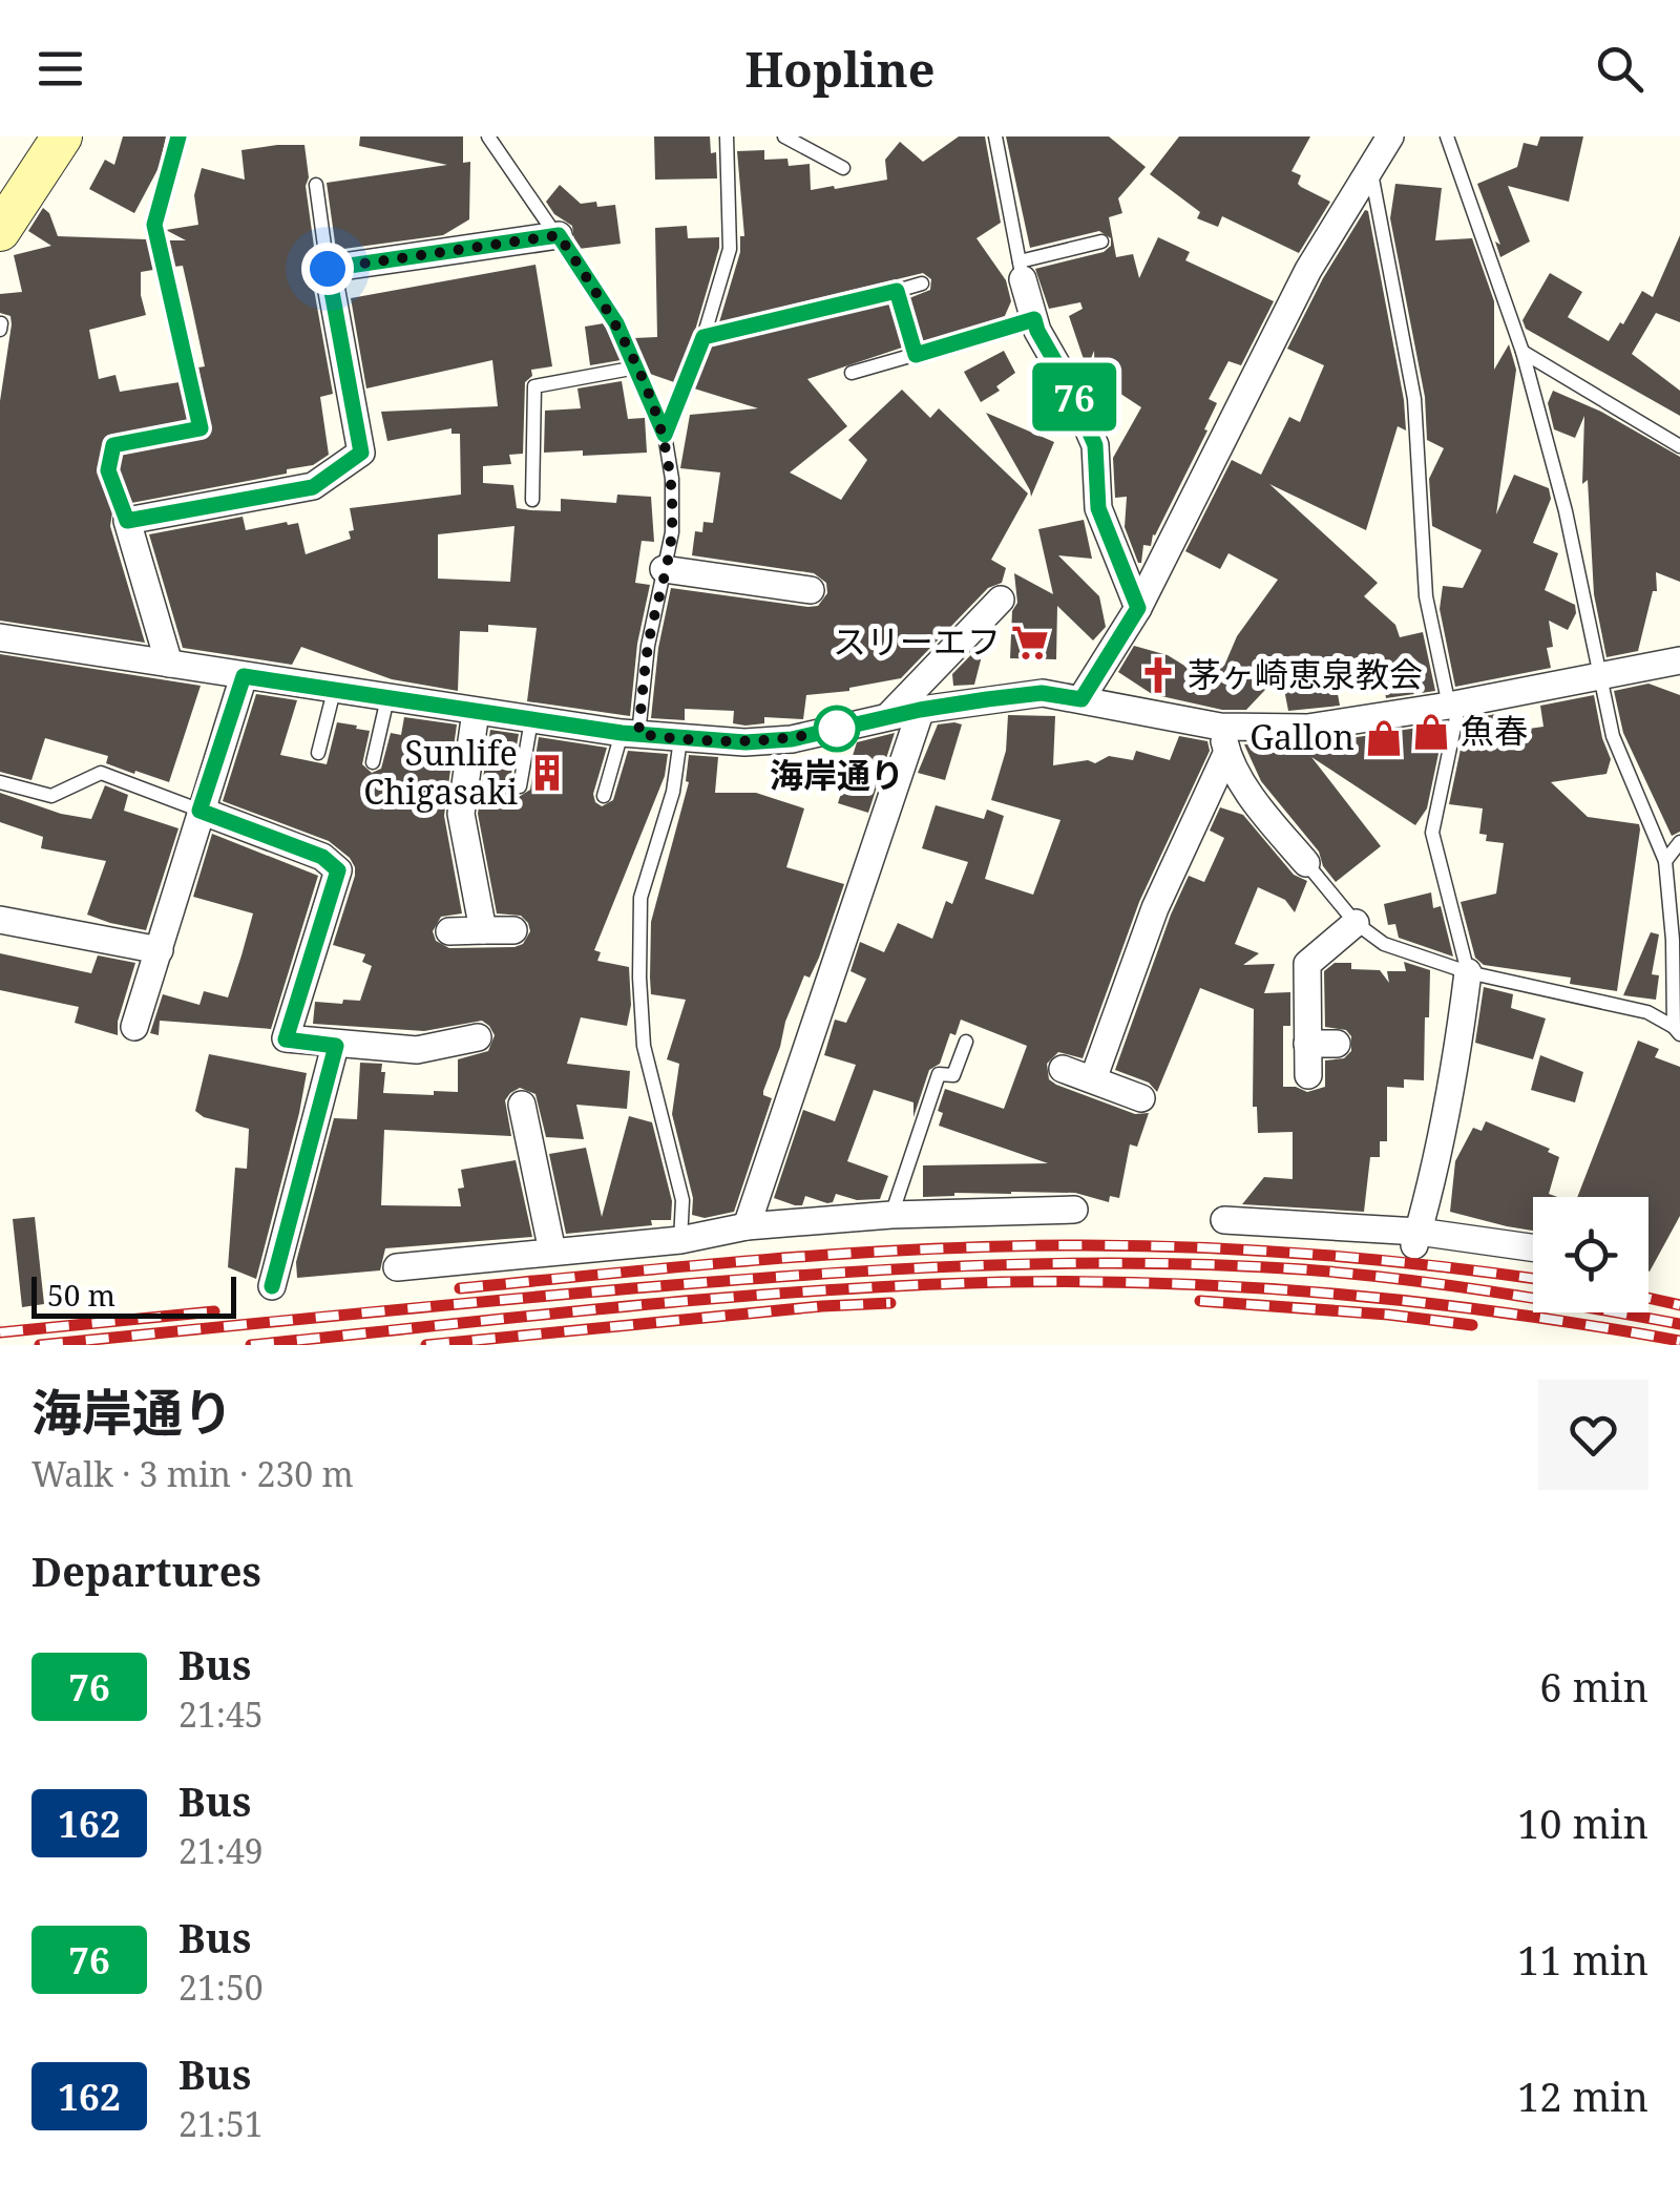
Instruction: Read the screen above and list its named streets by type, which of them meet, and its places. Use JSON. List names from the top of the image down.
{
  "places": {
    "supermarket": ["スリーエフ"],
    "church": ["茅ヶ崎恵泉教会"],
    "other": ["海岸通り"],
    "shop": ["魚春", "Gallon"],
    "building": ["Sunlife Chigasaki"]
  },
  "lines": ["bus line 76"],
  "scale_bar": "50 m",
  "page": {
    "header": "Hopline",
    "on_map": "76",
    "scale": "50 m",
    "heading": [
      ["海岸通り", "Walk · 3 min · 230 m"],
      "Departures"
    ],
    "list": [
      {
        "mark": "76",
        "name": "Bus",
        "note": "21:45",
        "value": "6 min"
      },
      {
        "mark": "162",
        "name": "Bus",
        "note": "21:49",
        "value": "10 min"
      },
      {
        "mark": "76",
        "name": "Bus",
        "note": "21:50",
        "value": "11 min"
      },
      {
        "mark": "162",
        "name": "Bus",
        "note": "21:51",
        "value": "12 min"
      }
    ]
  }
}
